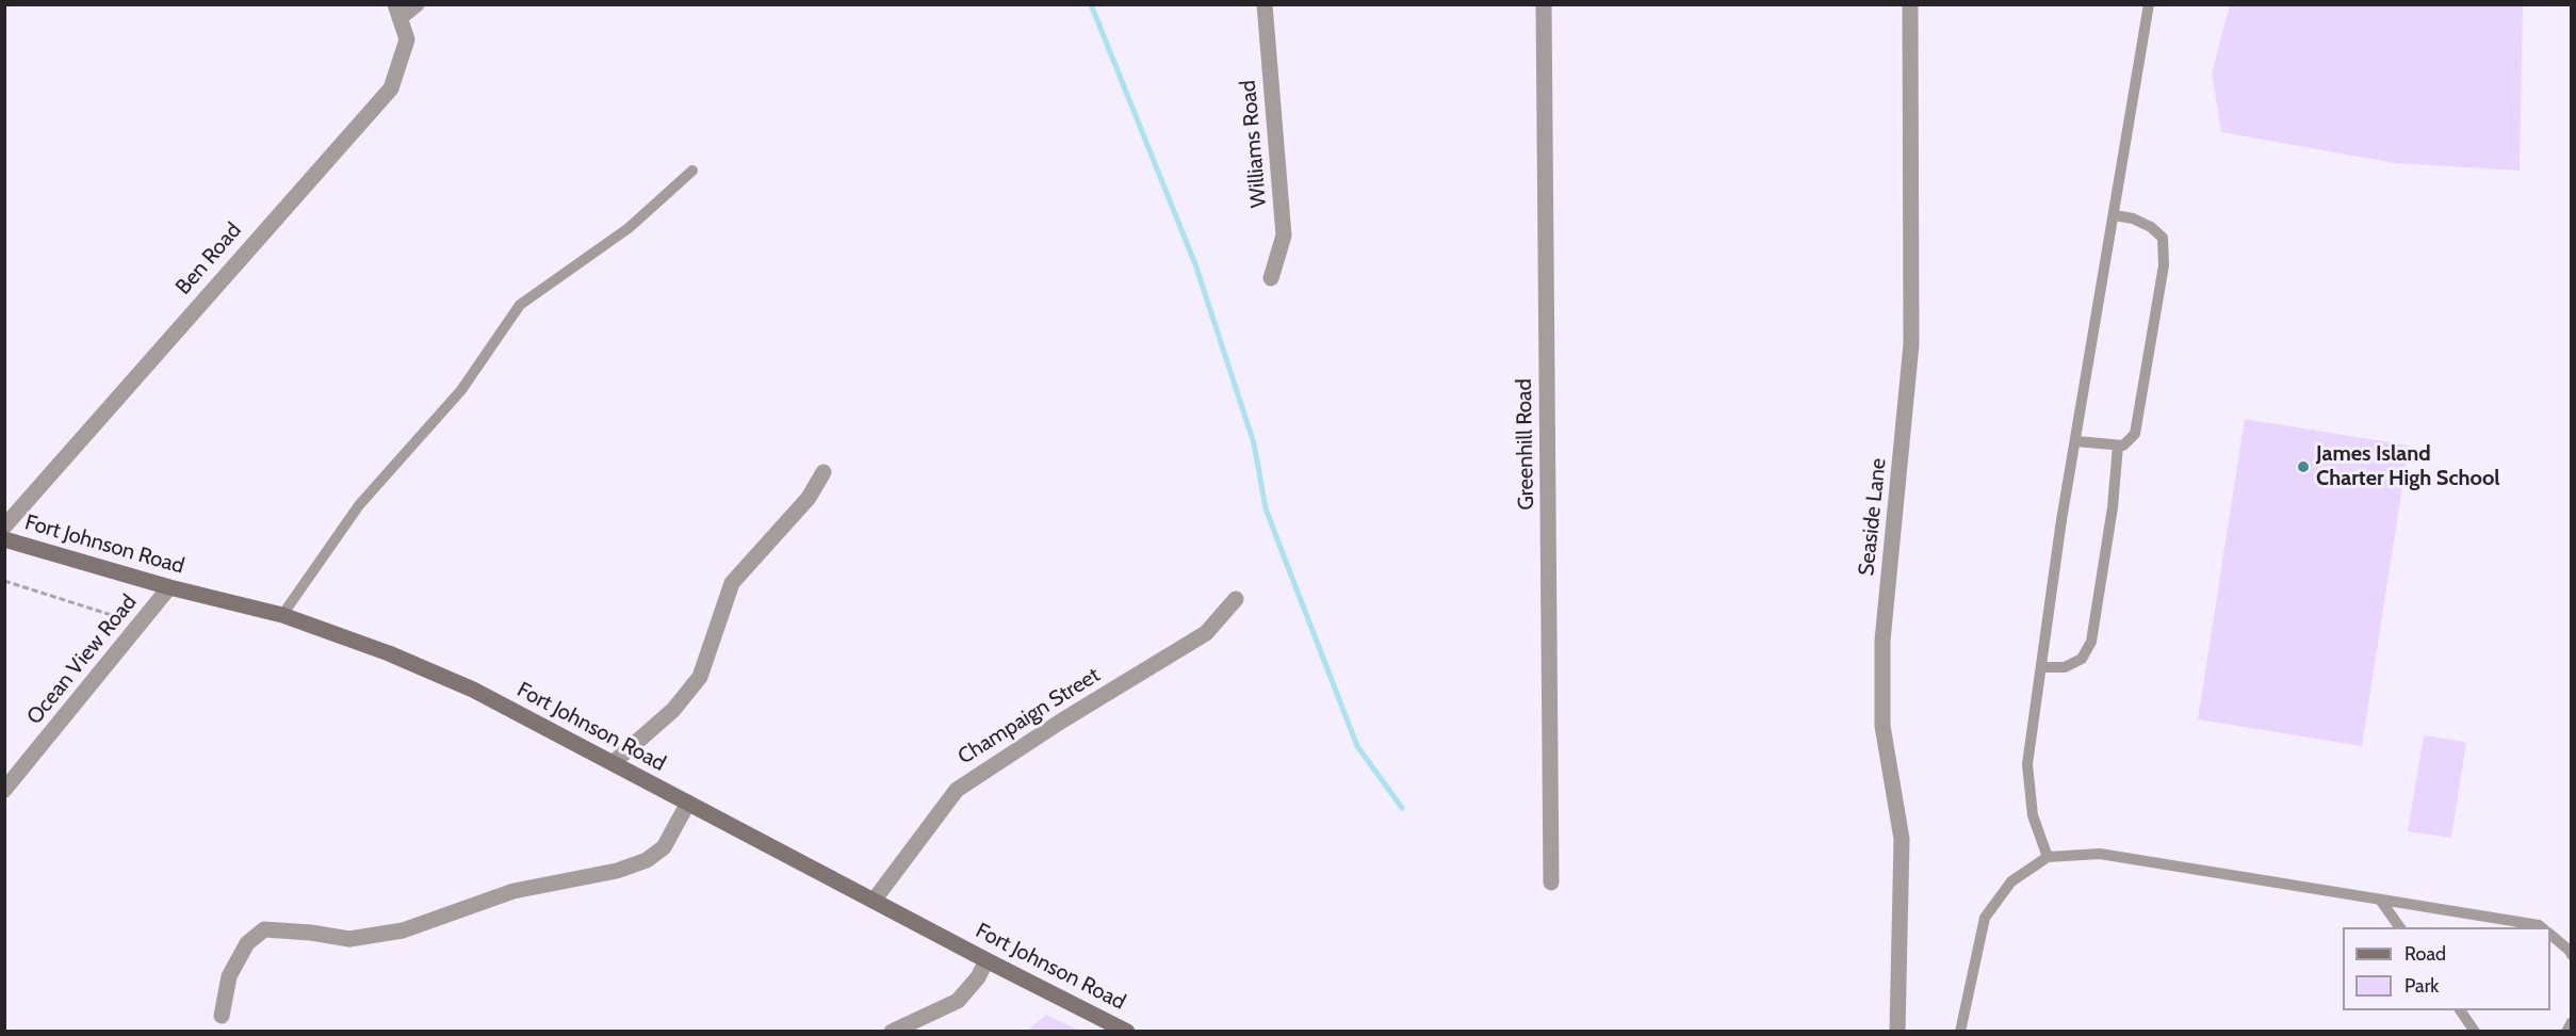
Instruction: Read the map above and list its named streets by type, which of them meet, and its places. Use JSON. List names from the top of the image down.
{
  "streets": {
    "main road": ["Fort Johnson Road"],
    "street": [
      "Williams Road",
      "Ben Road",
      "Greenhill Road",
      "Seaside Lane",
      "Ocean View Road",
      "Champaign Street"
    ]
  },
  "crossings": [
    ["Fort Johnson Road", "Ocean View Road"],
    ["Fort Johnson Road", "Champaign Street"]
  ],
  "places": ["James Island Charter High School"],
  "legend": ["Road", "Park"]
}
